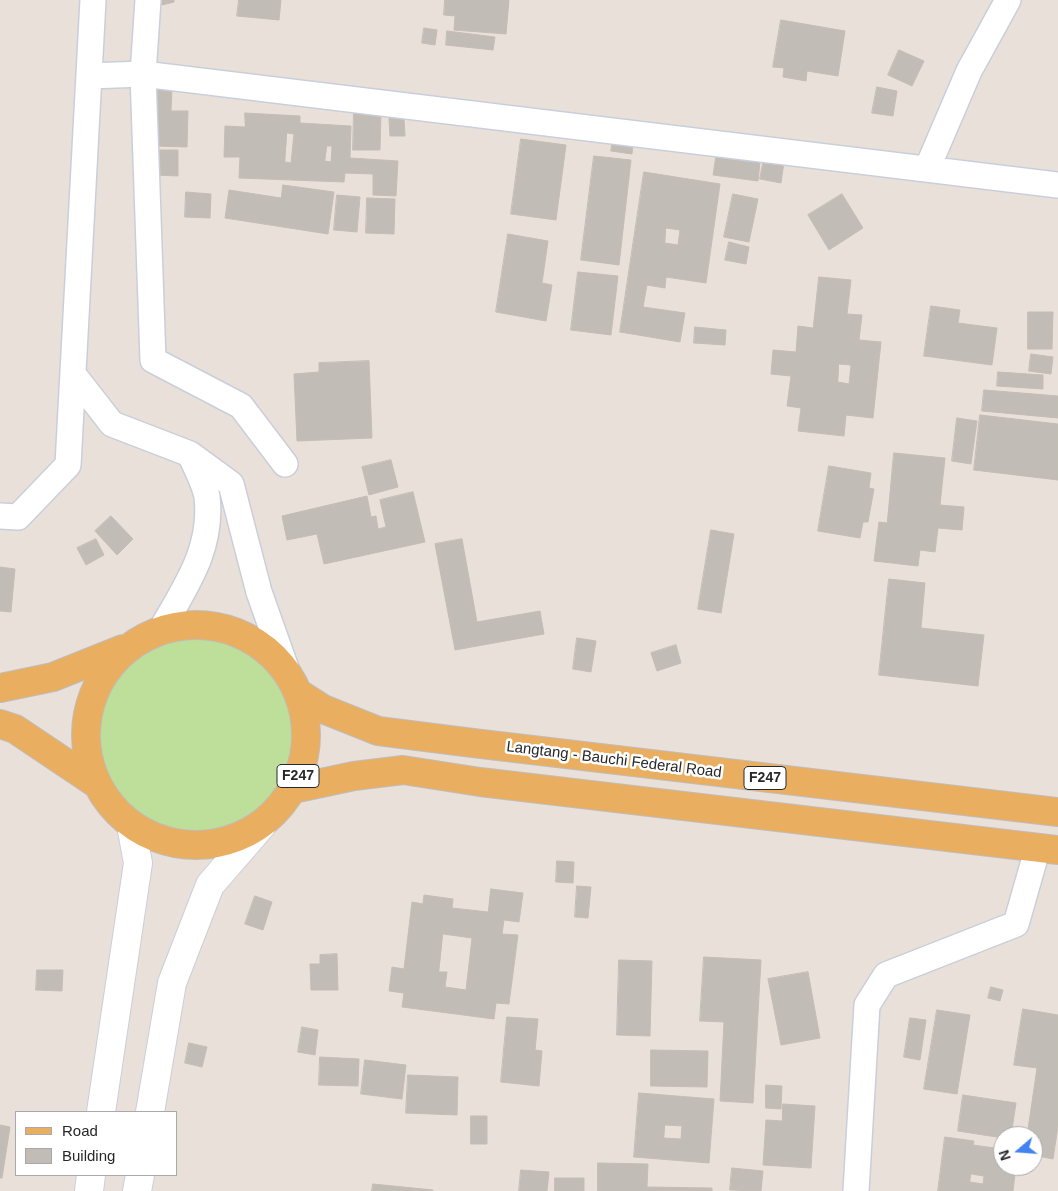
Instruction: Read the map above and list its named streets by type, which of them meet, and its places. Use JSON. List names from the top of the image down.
{
  "streets": {
    "main road": ["Langtang - Bauchi Federal Road", "F247"]
  },
  "crossings": [
    ["Langtang - Bauchi Federal Road", "F247"]
  ],
  "legend": ["Road", "Building"],
  "north": "left"
}
